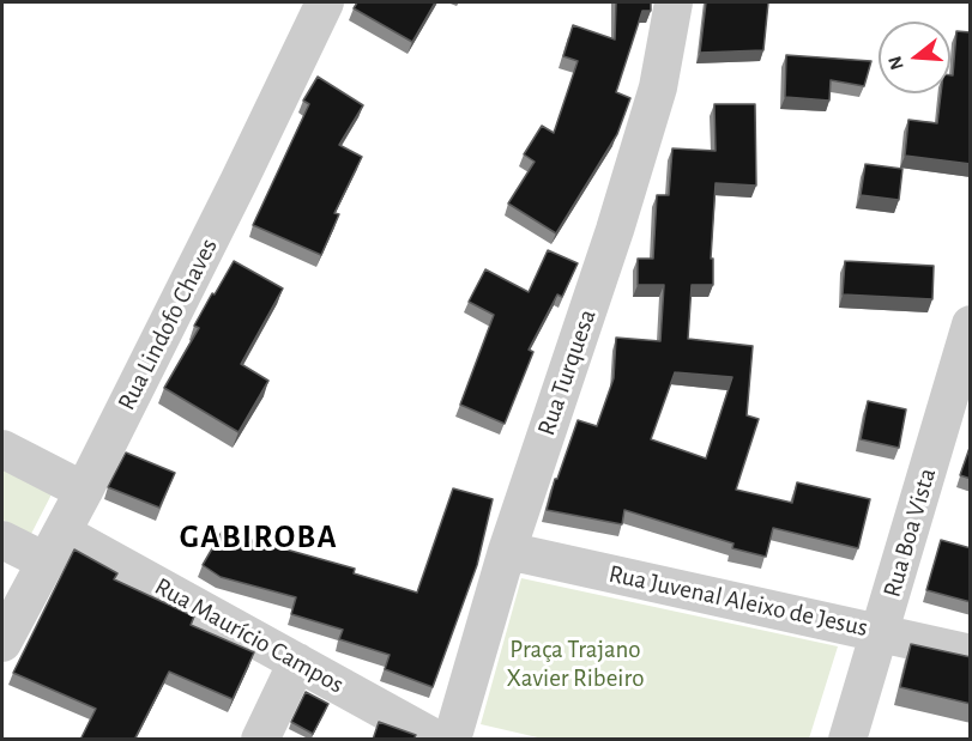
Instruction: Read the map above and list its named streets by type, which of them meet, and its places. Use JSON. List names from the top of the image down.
{
  "streets": {
    "street": [
      "Rua Lindofo Chaves",
      "Rua Turquesa",
      "Rua Boa Vista",
      "Rua Juvenal Aleixo de Jesus",
      "Rua Maurício Campos"
    ]
  },
  "crossings": [
    ["Rua Lindofo Chaves", "Rua Maurício Campos"],
    ["Rua Turquesa", "Rua Juvenal Aleixo de Jesus"],
    ["Rua Boa Vista", "Rua Juvenal Aleixo de Jesus"]
  ],
  "districts": ["GABIROBA"],
  "parks": ["Praça Trajano Xavier Ribeiro"],
  "north": "left"
}
